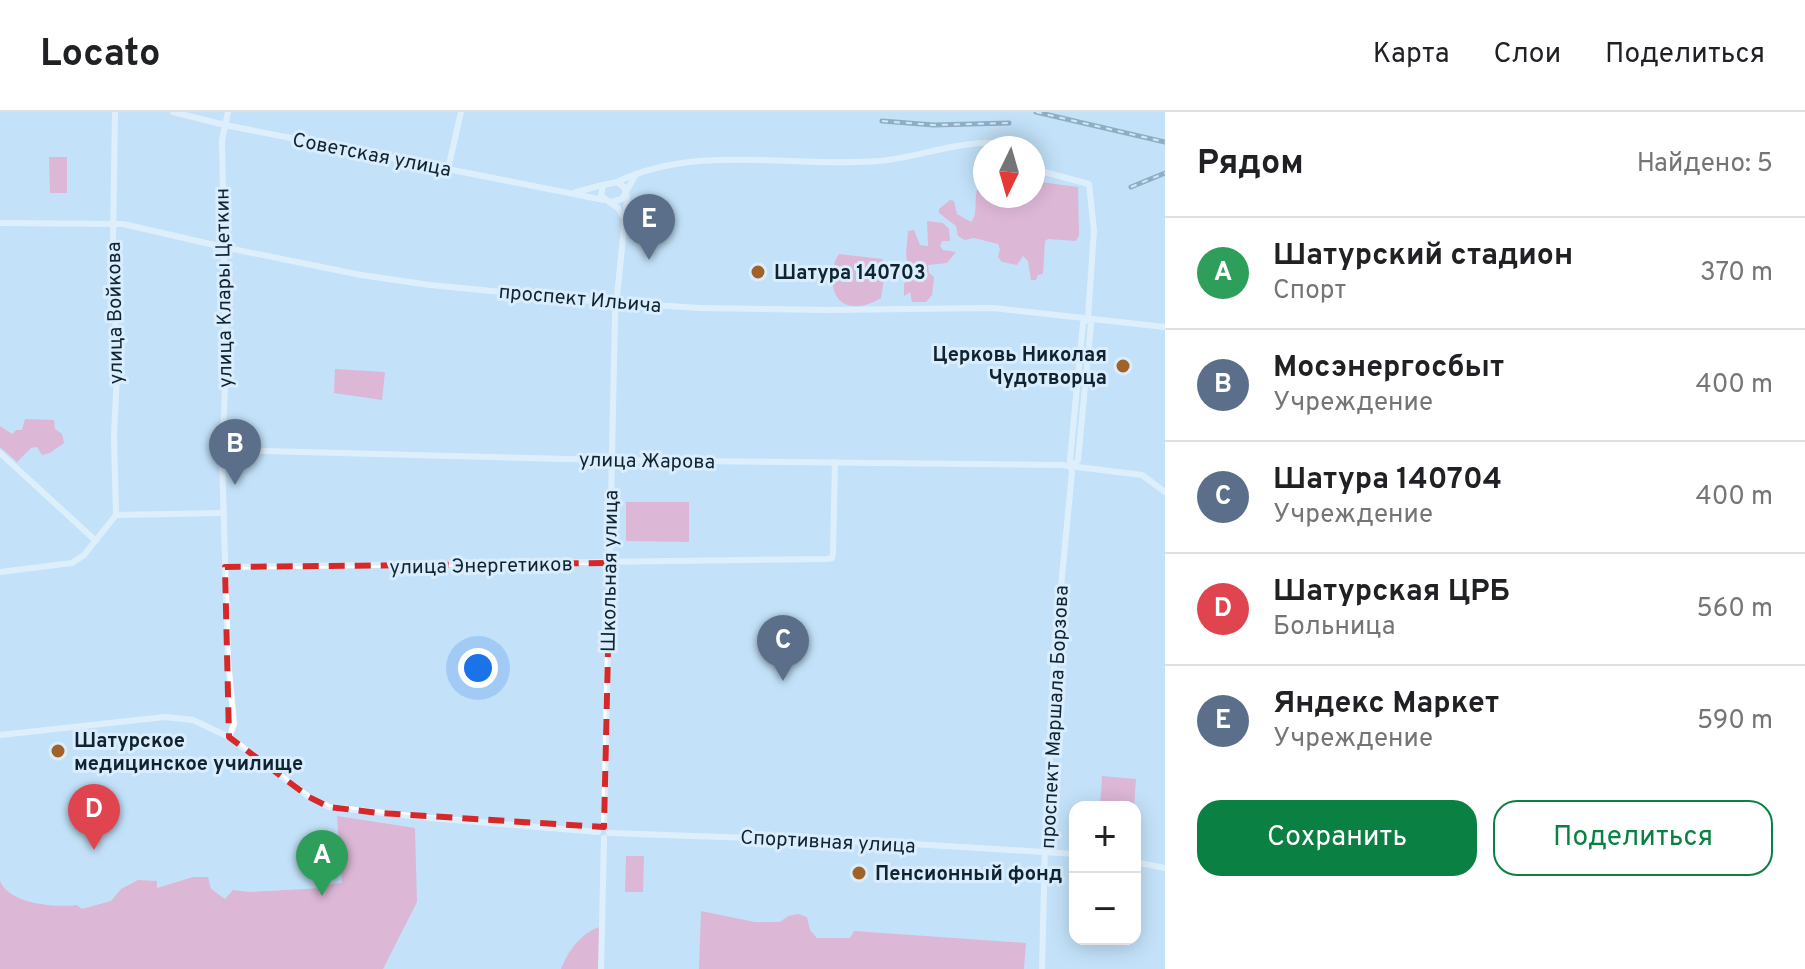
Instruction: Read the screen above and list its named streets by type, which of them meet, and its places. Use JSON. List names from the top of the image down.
{
  "streets": {
    "street": [
      "Советская улица",
      "улица Клары Цеткин",
      "проспект Ильича",
      "улица Войкова",
      "улица Жарова",
      "улица Энергетиков",
      "Школьная улица",
      "проспект Маршала Борзова",
      "Спортивная улица"
    ]
  },
  "crossings": [
    ["Советская улица", "улица Клары Цеткин"],
    ["Советская улица", "Школьная улица"],
    ["улица Клары Цеткин", "проспект Ильича"],
    ["улица Клары Цеткин", "улица Жарова"],
    ["улица Клары Цеткин", "улица Энергетиков"],
    ["улица Клары Цеткин", "Спортивная улица"],
    ["проспект Ильича", "улица Войкова"],
    ["проспект Ильича", "Школьная улица"],
    ["проспект Ильича", "проспект Маршала Борзова"],
    ["улица Жарова", "улица Энергетиков"],
    ["улица Жарова", "Школьная улица"],
    ["улица Жарова", "проспект Маршала Борзова"],
    ["улица Энергетиков", "Школьная улица"],
    ["Школьная улица", "Спортивная улица"],
    ["проспект Маршала Борзова", "Спортивная улица"]
  ],
  "places": [
    "Шатура 140703",
    "Церковь Николая Чудотворца",
    "Шатурское медицинское училище",
    "Пенсионный фонд"
  ],
  "north": "bottom",
  "page": {
    "header": "Locato",
    "nav": ["Карта", "Слои", "Поделиться"],
    "heading": ["Рядом", "Найдено: 5"],
    "pins": [
      "E",
      "B",
      "C",
      "D",
      "A"
    ],
    "list": [
      {
        "mark": "A",
        "name": "Шатурский стадион",
        "note": "Спорт",
        "value": "370 m"
      },
      {
        "mark": "B",
        "name": "Мосэнергосбыт",
        "note": "Учреждение",
        "value": "400 m"
      },
      {
        "mark": "C",
        "name": "Шатура 140704",
        "note": "Учреждение",
        "value": "400 m"
      },
      {
        "mark": "D",
        "name": "Шатурская ЦРБ",
        "note": "Больница",
        "value": "560 m"
      },
      {
        "mark": "E",
        "name": "Яндекс Маркет",
        "note": "Учреждение",
        "value": "590 m"
      }
    ],
    "buttons": ["Сохранить", "Поделиться"],
    "map_buttons": ["+", "−"]
  }
}
